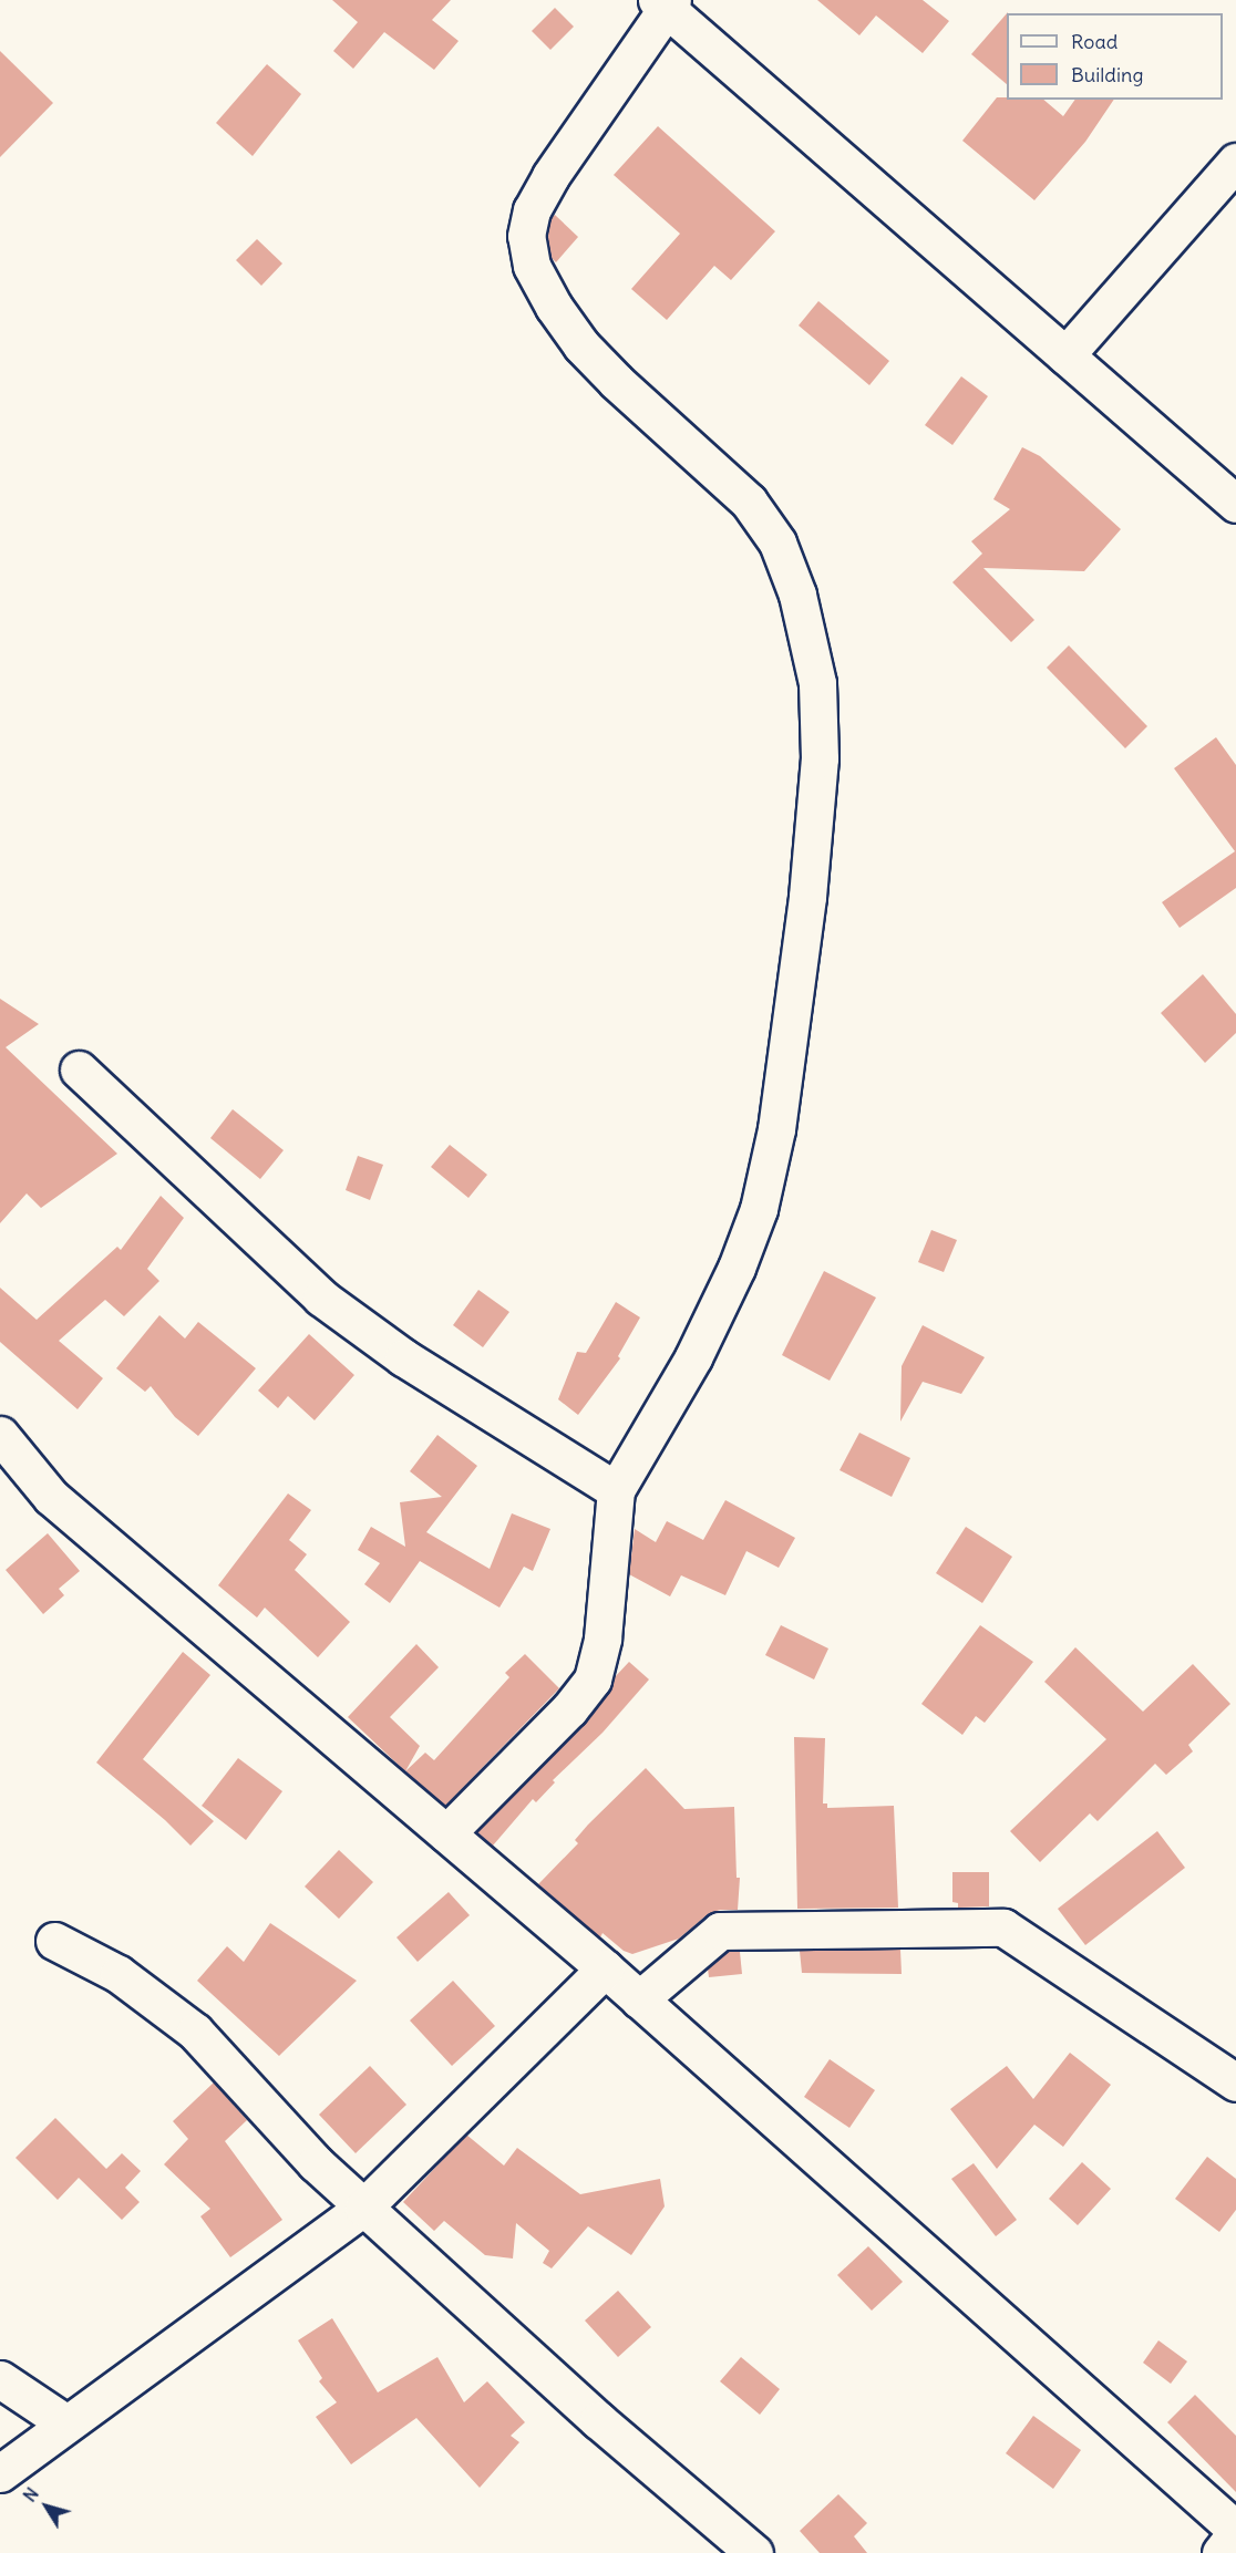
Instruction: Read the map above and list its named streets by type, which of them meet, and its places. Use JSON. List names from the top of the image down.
{
  "legend": ["Road", "Building"],
  "north": "top left"
}
